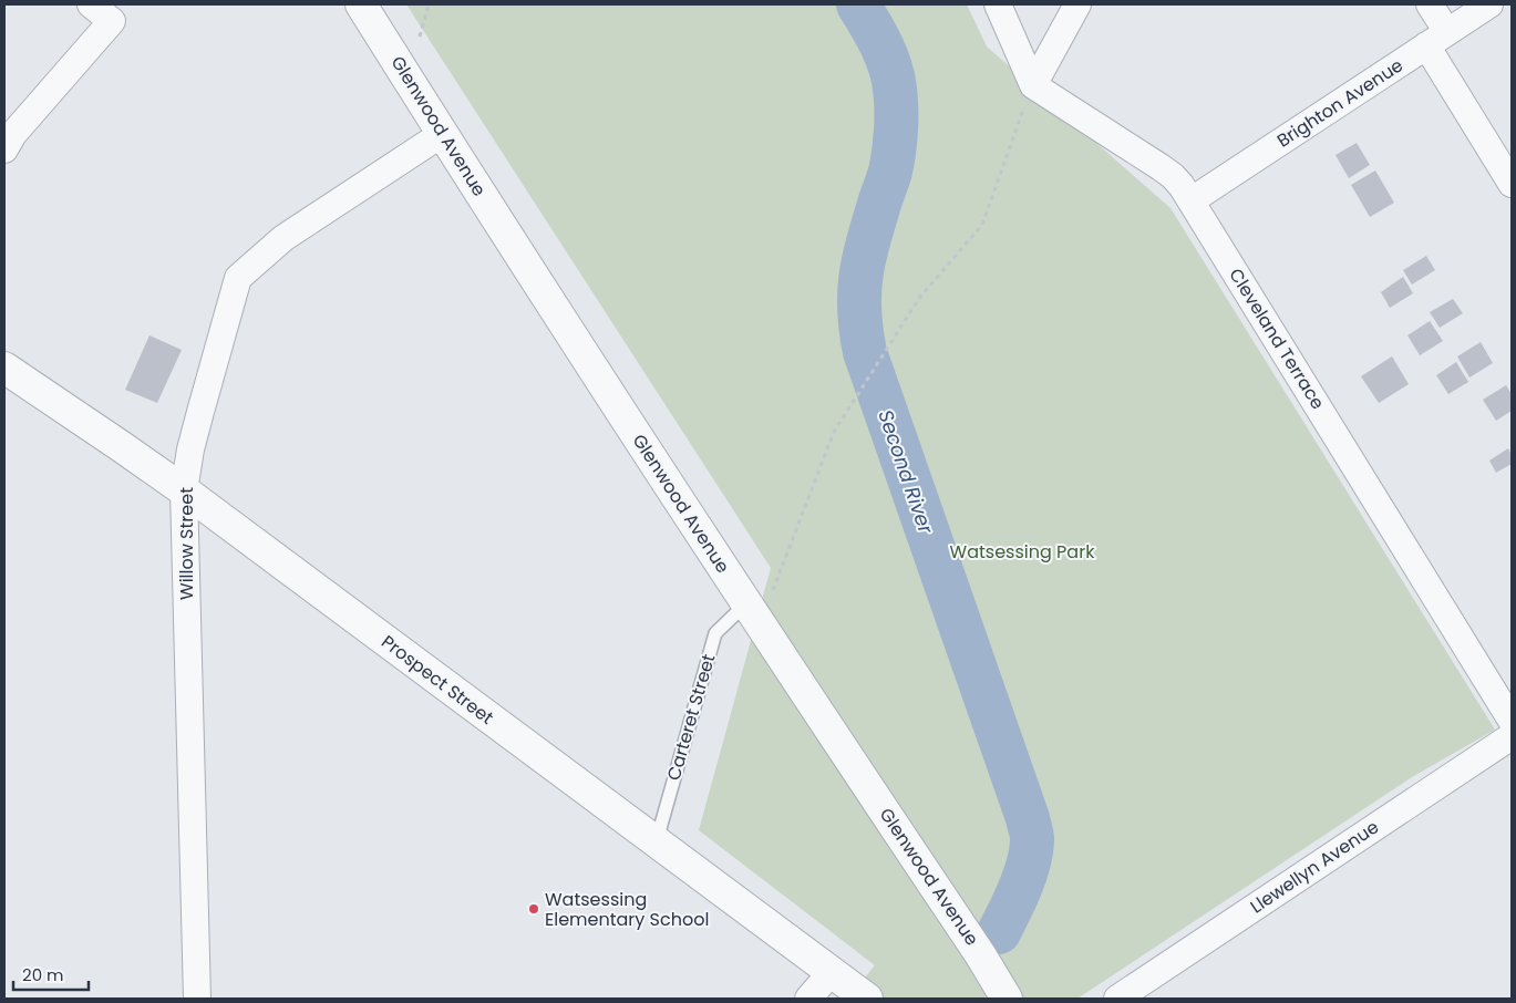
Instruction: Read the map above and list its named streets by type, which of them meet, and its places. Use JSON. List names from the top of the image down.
{
  "streets": {
    "street": [
      "Brighton Avenue",
      "Glenwood Avenue",
      "Cleveland Terrace",
      "Willow Street",
      "Prospect Street",
      "Llewellyn Avenue"
    ],
    "lane": ["Carteret Street"]
  },
  "crossings": [
    ["Brighton Avenue", "Cleveland Terrace"],
    ["Glenwood Avenue", "Willow Street"],
    ["Glenwood Avenue", "Carteret Street"],
    ["Willow Street", "Prospect Street"],
    ["Prospect Street", "Carteret Street"]
  ],
  "water": ["Second River"],
  "parks": ["Watsessing Park"],
  "places": ["Watsessing Elementary School"],
  "scale_bar": "20 m"
}
